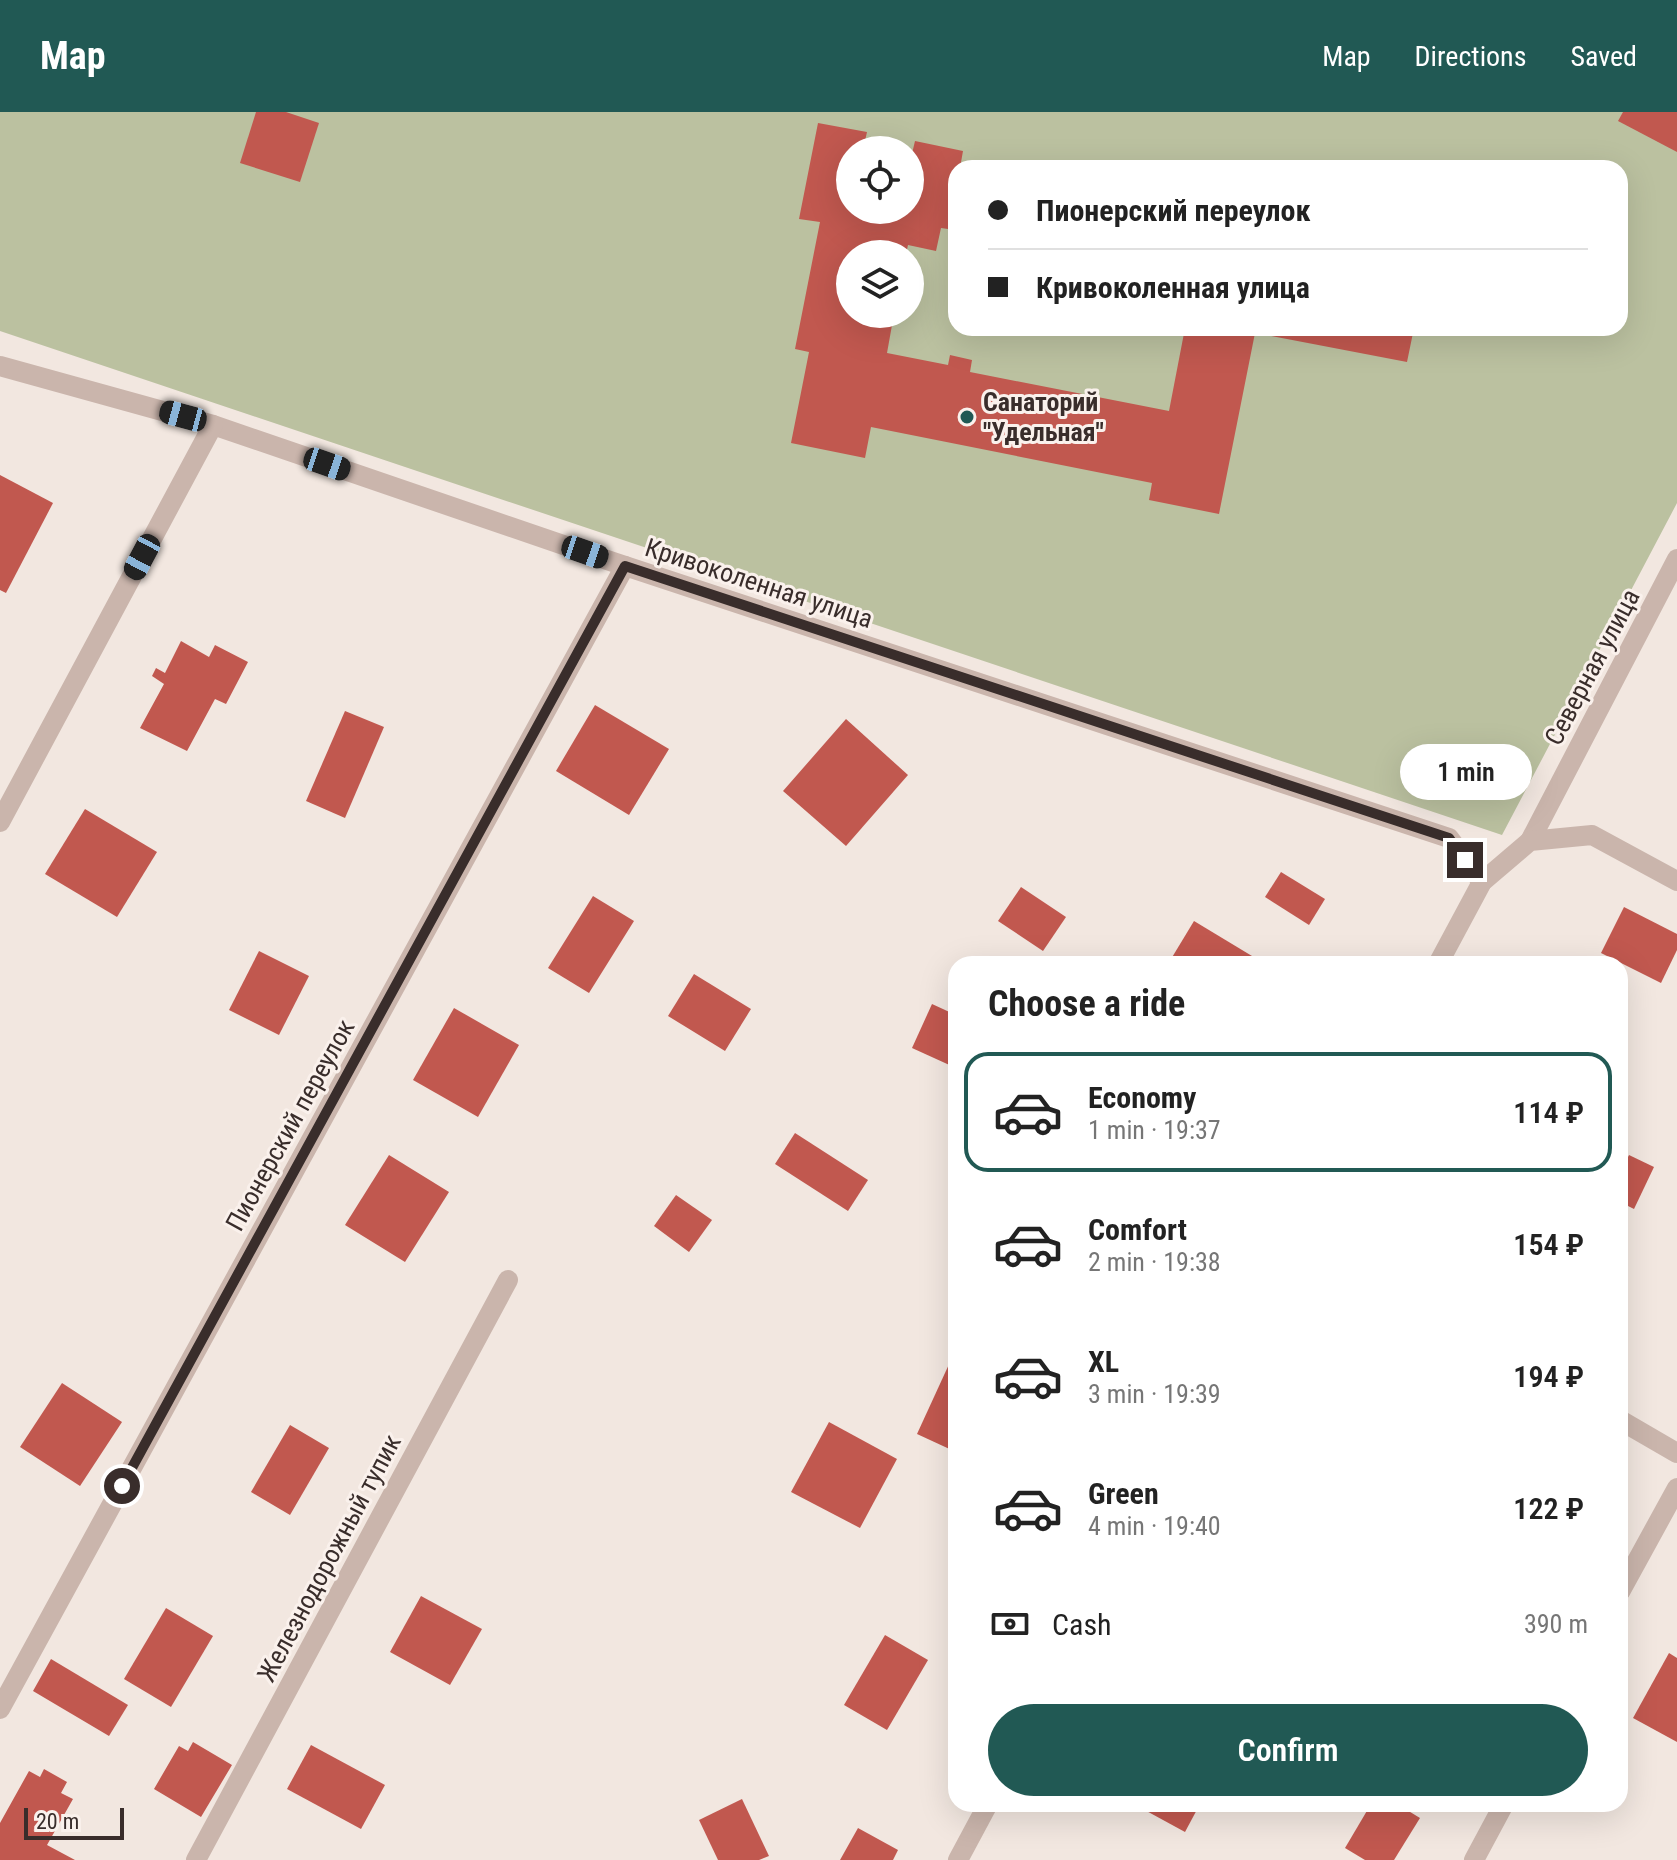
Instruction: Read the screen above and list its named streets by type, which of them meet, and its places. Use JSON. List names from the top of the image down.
{
  "streets": {
    "street": [
      "Кривоколенная улица",
      "Северная улица",
      "Пионерский переулок",
      "Железнодорожный тупик"
    ]
  },
  "crossings": [
    ["Кривоколенная улица", "Пионерский переулок"]
  ],
  "places": ["Санаторий \"Удельная\""],
  "scale_bar": "20 m",
  "page": {
    "header": "Map",
    "nav": ["Map", "Directions", "Saved"],
    "banner": ["Пионерский переулок", "Кривоколенная улица"],
    "bubble": "1 min",
    "heading": "Choose a ride",
    "list": [
      {
        "name": "Economy",
        "note": "1 min · 19:37",
        "value": "114 ₽"
      },
      {
        "name": "Comfort",
        "note": "2 min · 19:38",
        "value": "154 ₽"
      },
      {
        "name": "XL",
        "note": "3 min · 19:39",
        "value": "194 ₽"
      },
      {
        "name": "Green",
        "note": "4 min · 19:40",
        "value": "122 ₽"
      }
    ],
    "pay": ["Cash", "390 m"],
    "buttons": "Confirm",
    "scale": "20 m"
  }
}
